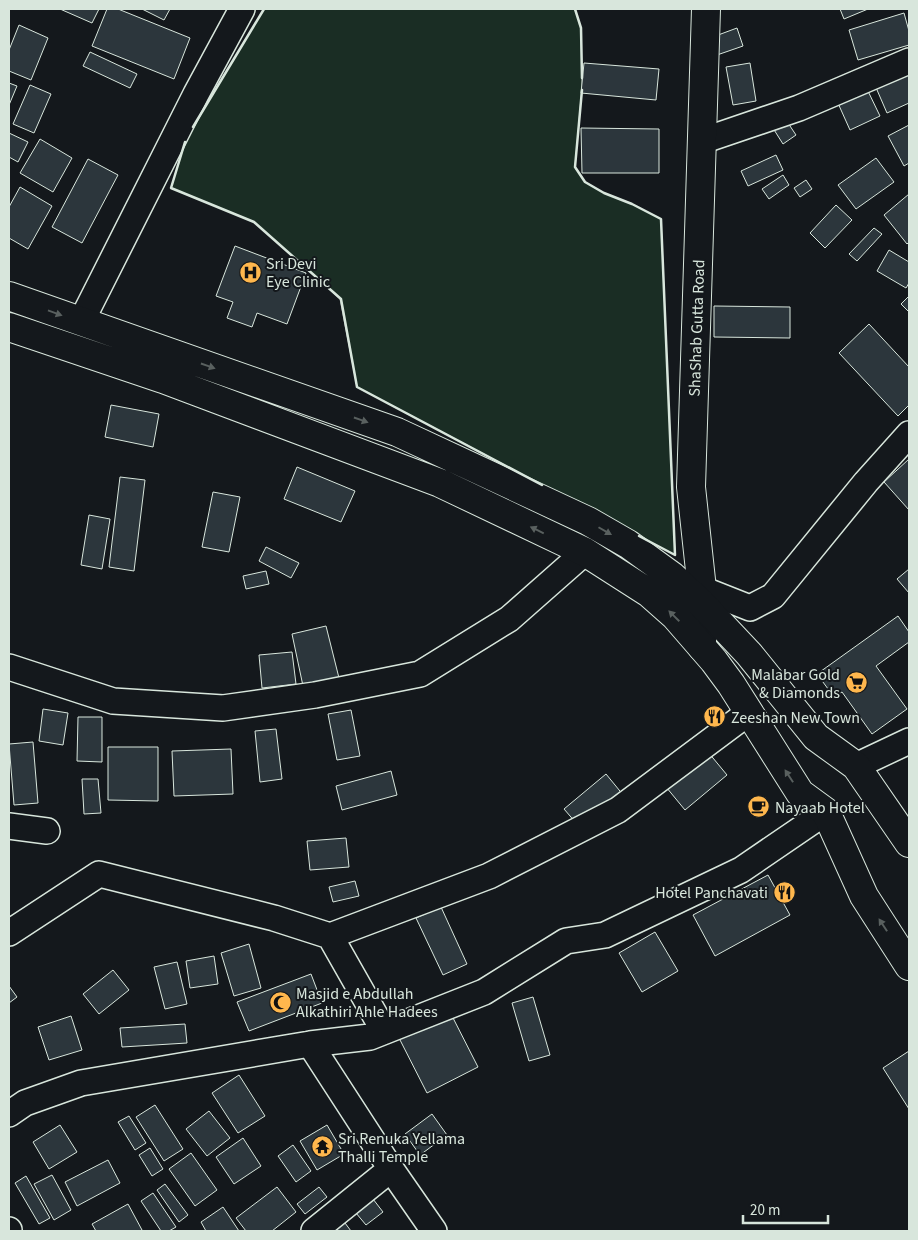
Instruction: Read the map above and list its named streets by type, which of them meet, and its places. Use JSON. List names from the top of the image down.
{
  "streets": {
    "main road": ["ShaShab Gutta Road"]
  },
  "places": {
    "hospital": ["Sri Devi Eye Clinic"],
    "supermarket": ["Malabar Gold & Diamonds"],
    "restaurant": ["Zeeshan New Town", "Hotel Panchavati"],
    "cafe": ["Nayaab Hotel"],
    "mosque": ["Masjid e Abdullah Alkathiri Ahle Hadees"],
    "temple": ["Sri Renuka Yellama Thalli Temple"]
  },
  "scale_bar": "20 m"
}
